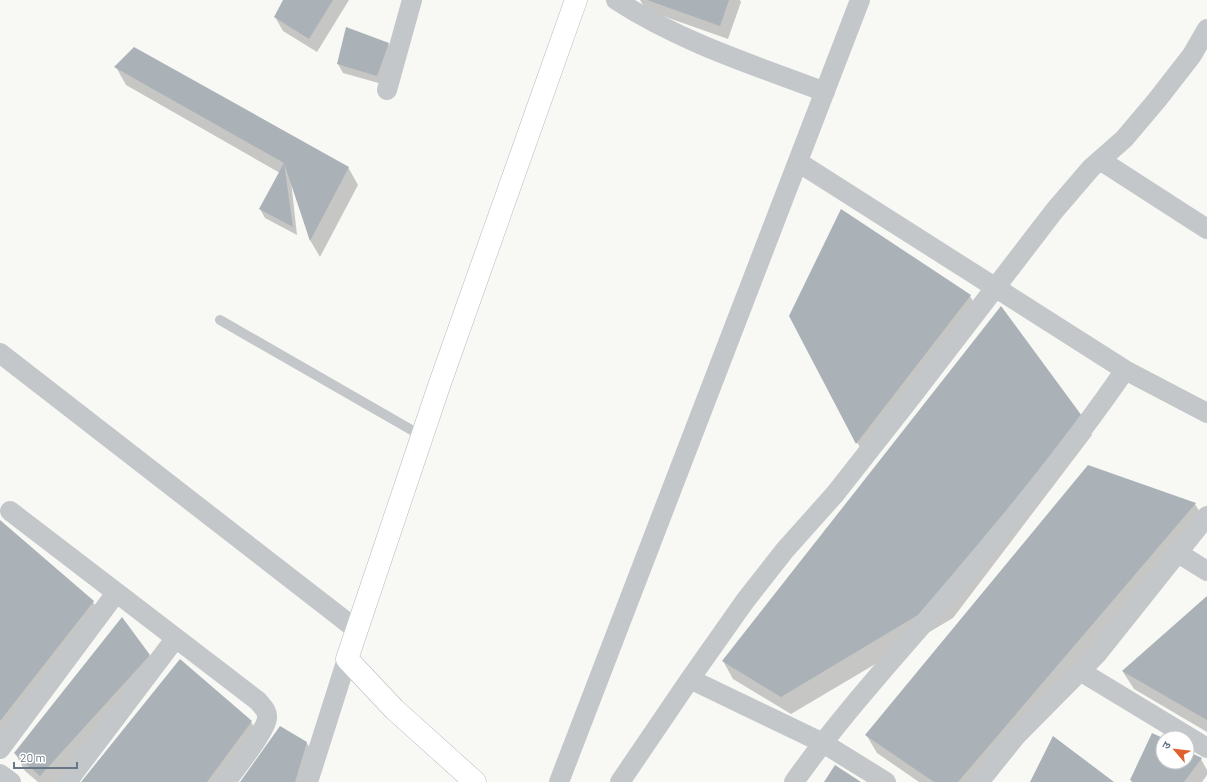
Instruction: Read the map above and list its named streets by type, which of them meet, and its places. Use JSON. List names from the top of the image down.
{
  "scale_bar": "20 m",
  "north": "top left"
}
